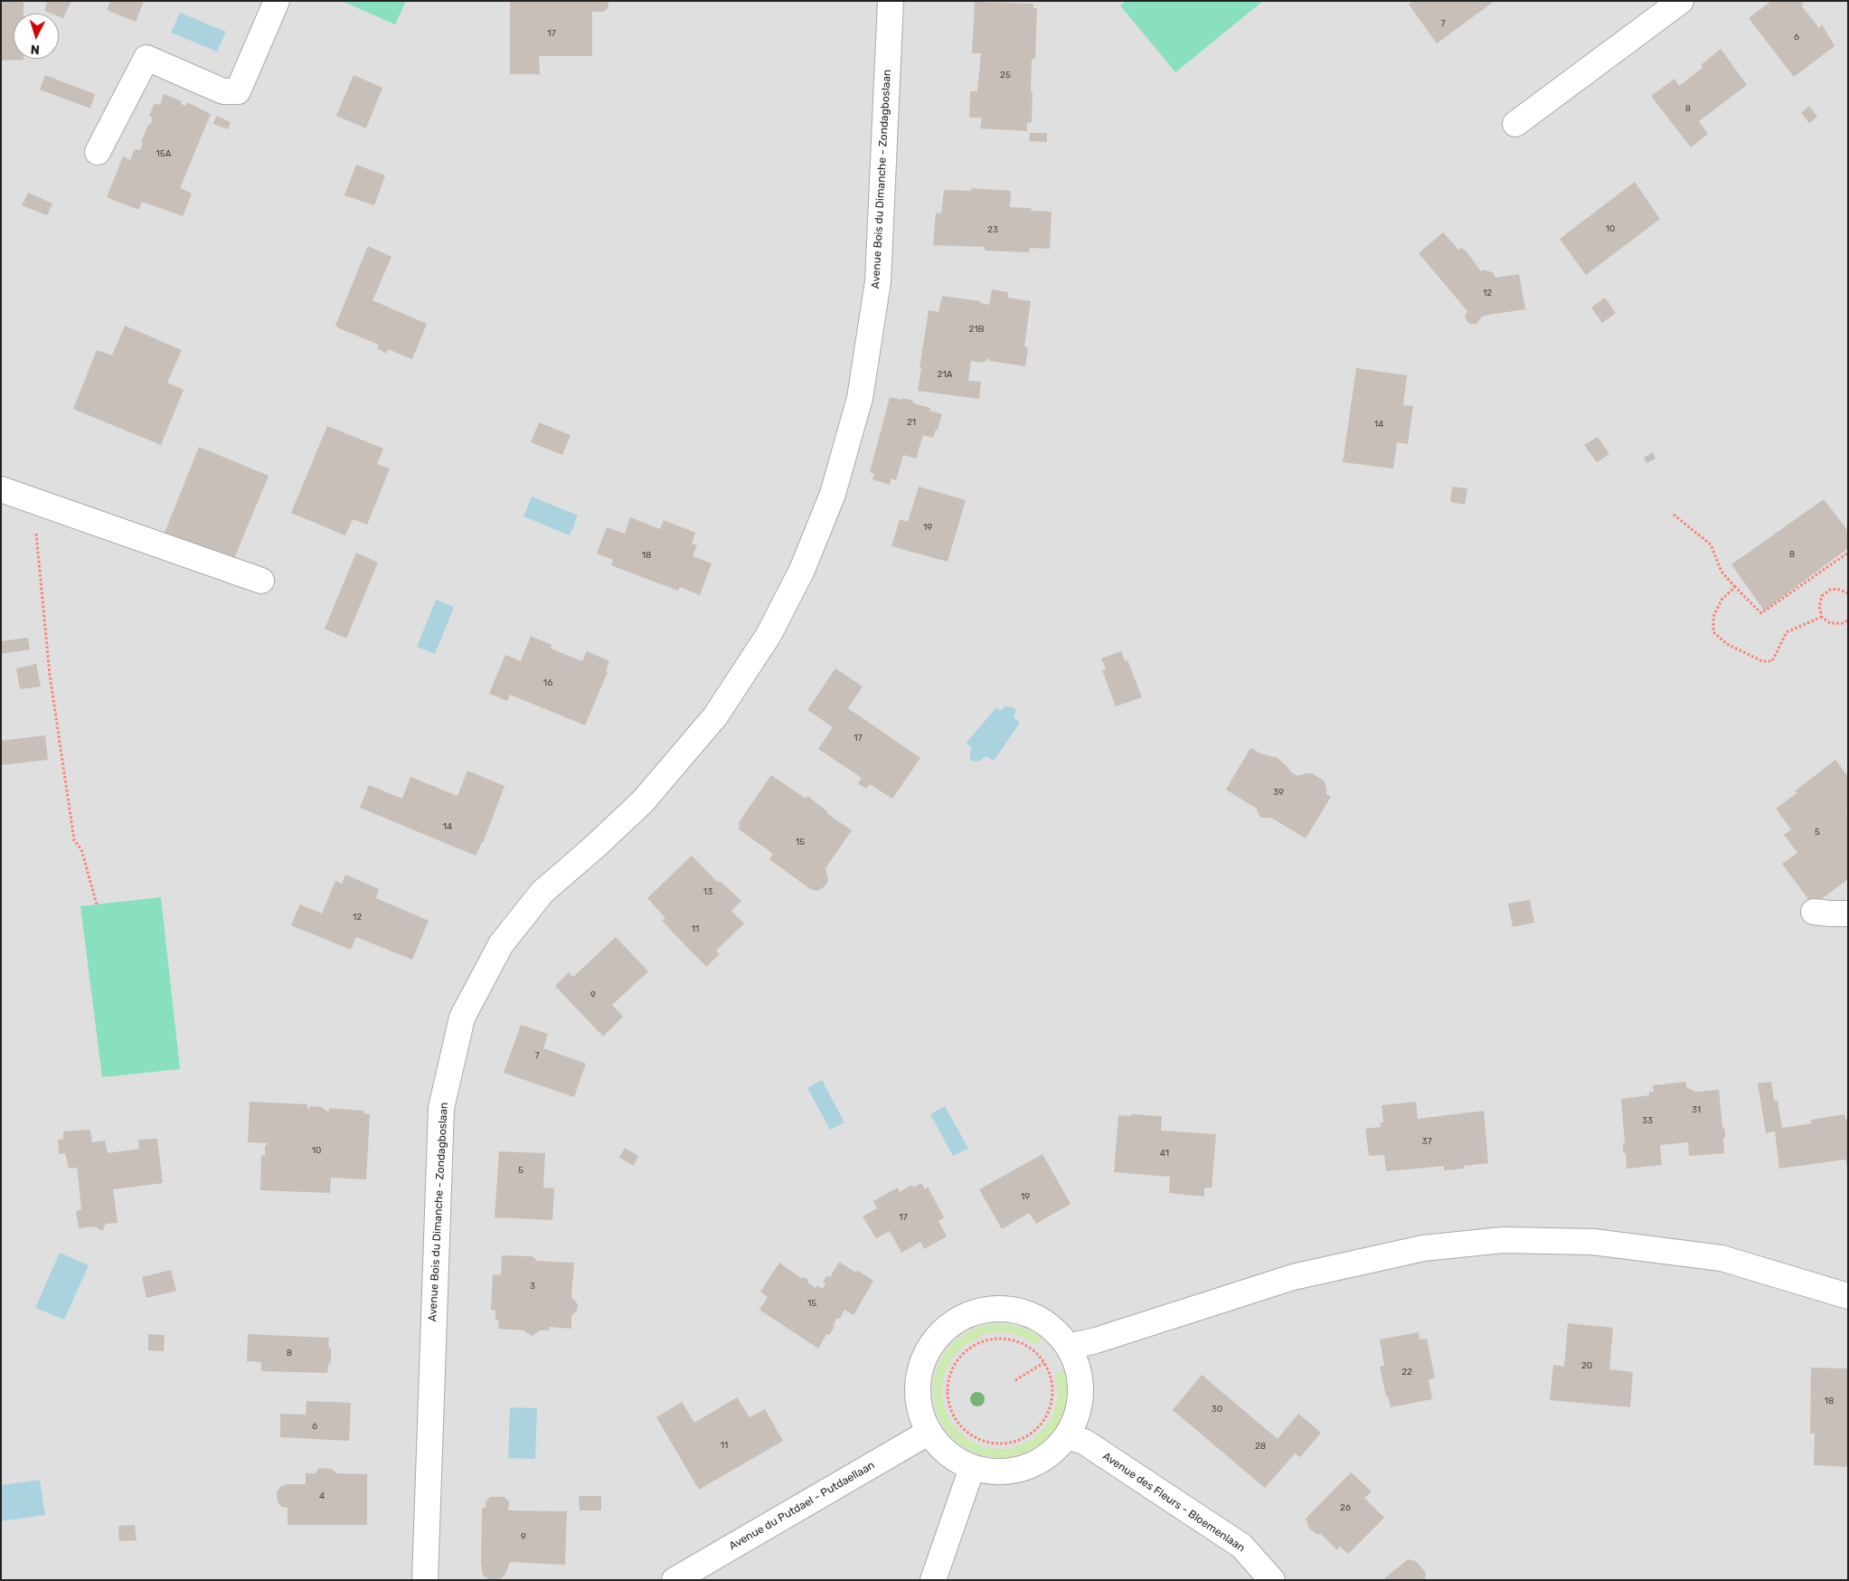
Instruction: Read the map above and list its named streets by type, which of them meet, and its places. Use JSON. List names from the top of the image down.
{
  "streets": {
    "street": ["Avenue Bois du Dimanche - Zondagboslaan", "Avenue des Fleurs - Bloemenlaan", "Avenue du Putdael - Putdaellaan"]
  },
  "house_numbers": [
    "7",
    "17",
    "6",
    "25",
    "8",
    "15A",
    "10",
    "23",
    "12",
    "21B",
    "21A",
    "21",
    "14",
    "19",
    "8",
    "18",
    "16",
    "17",
    "39",
    "14",
    "5",
    "15",
    "13",
    "12",
    "11",
    "9",
    "7",
    "31",
    "33",
    "37",
    "10",
    "41",
    "5",
    "19",
    "17",
    "3",
    "15",
    "8",
    "20",
    "22",
    "18",
    "30",
    "6",
    "11",
    "28",
    "4",
    "26",
    "9"
  ],
  "north": "bottom"
}
